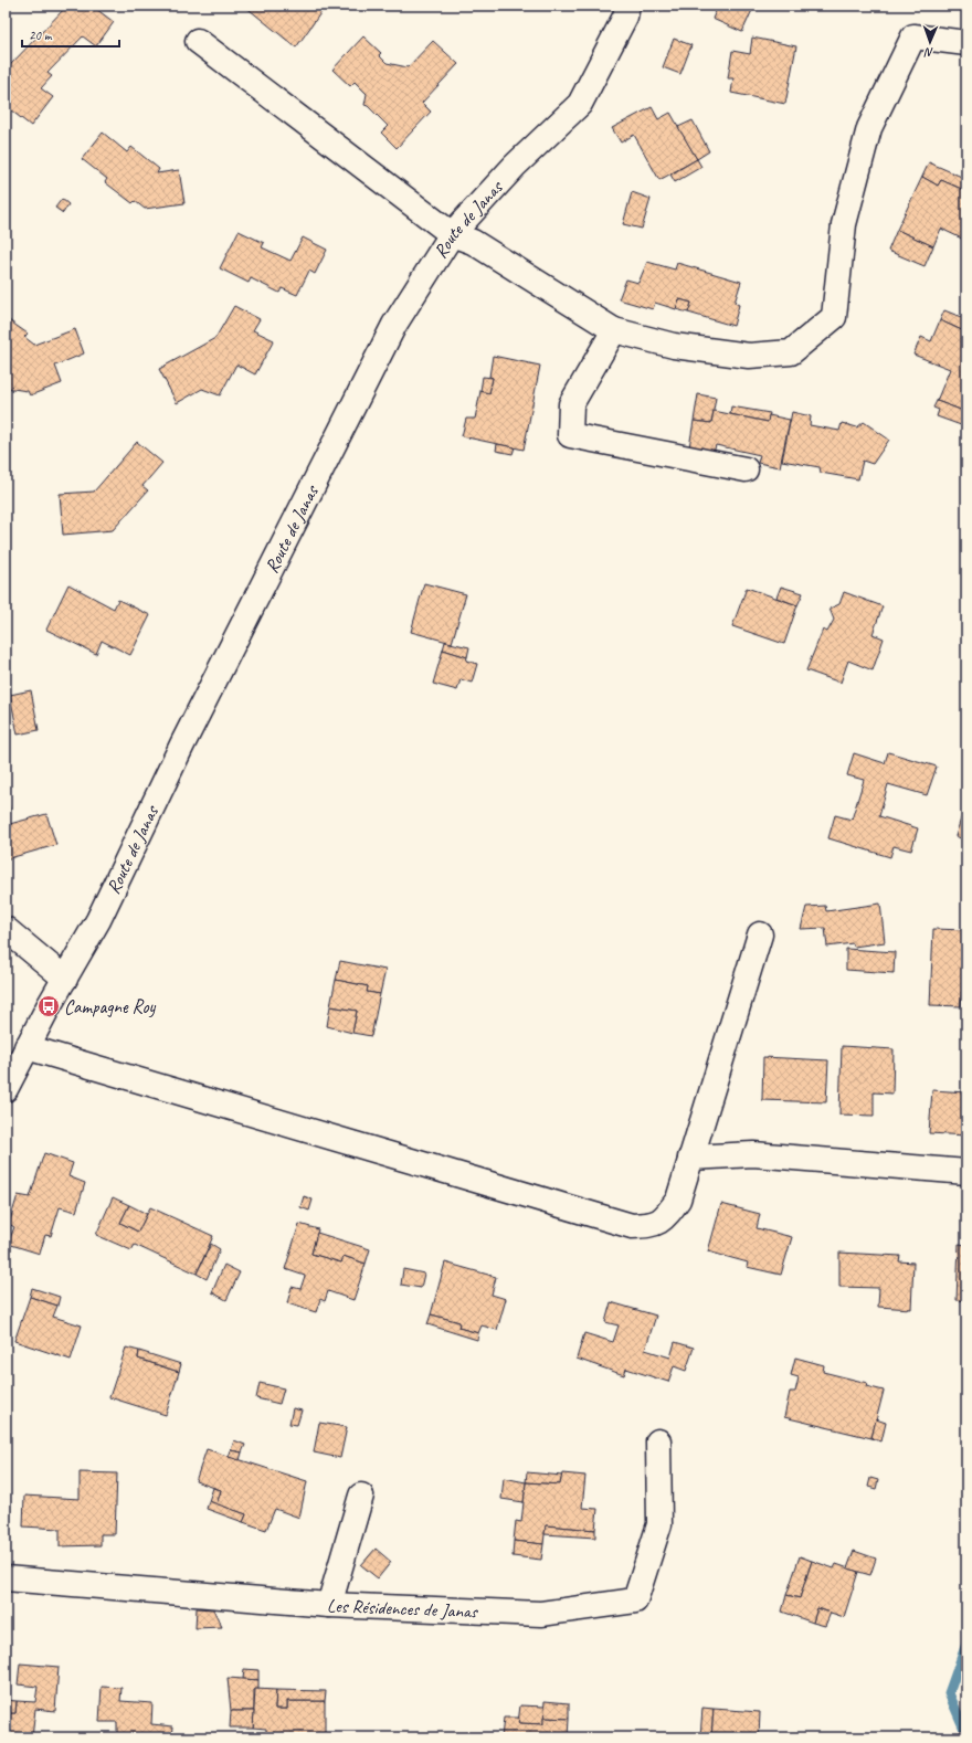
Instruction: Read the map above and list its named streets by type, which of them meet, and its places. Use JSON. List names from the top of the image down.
{
  "streets": {
    "street": ["Route de Janas", "Les Résidences de Janas"]
  },
  "places": {
    "bus stop": ["Campagne Roy"]
  },
  "scale_bar": "20 m",
  "north": "bottom"
}
